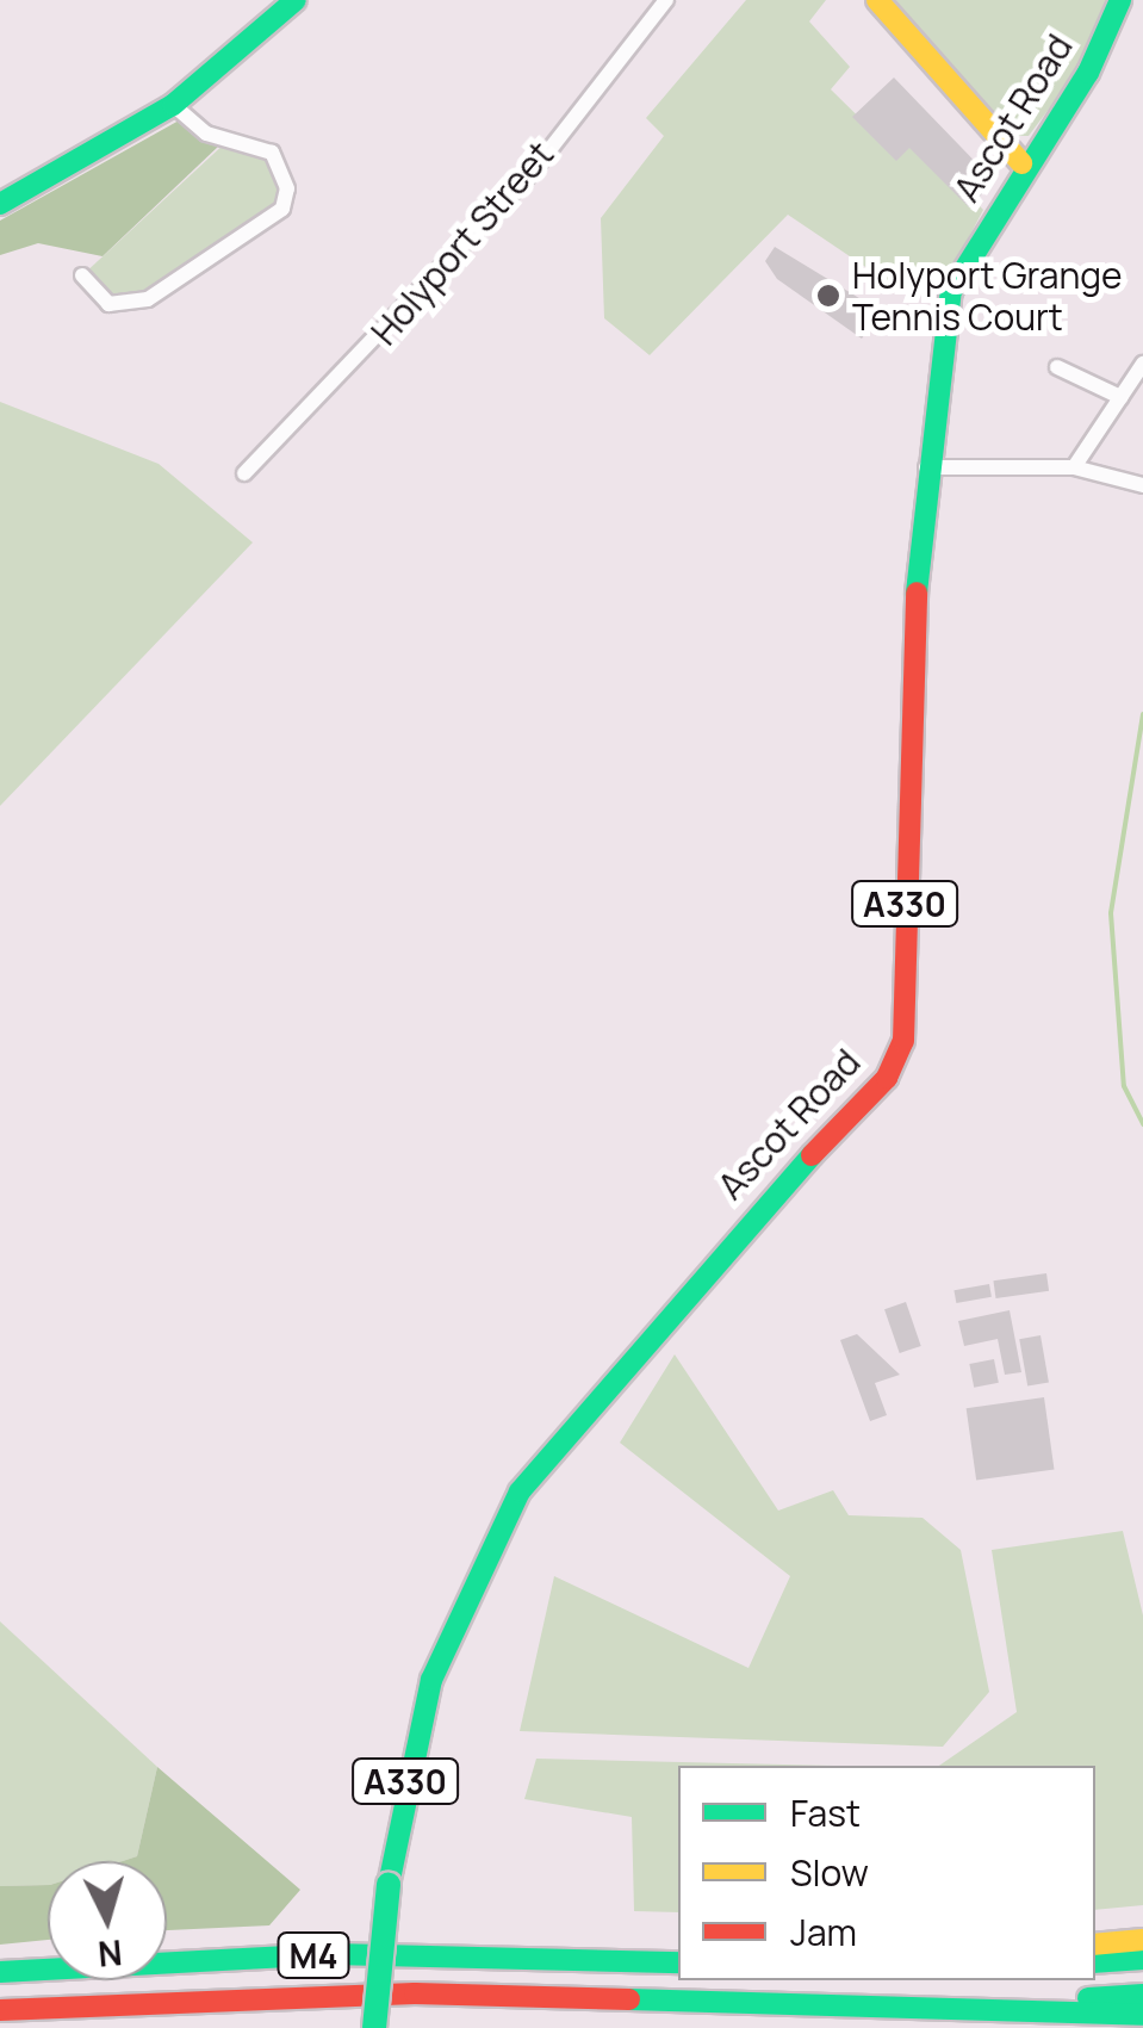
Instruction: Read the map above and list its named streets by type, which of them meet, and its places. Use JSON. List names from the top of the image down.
{
  "streets": {
    "main road": ["Ascot Road", "A330", "M4"],
    "street": ["Holyport Street"]
  },
  "places": ["Holyport Grange Tennis Court"],
  "legend": ["Fast", "Slow", "Jam"],
  "north": "bottom"
}
